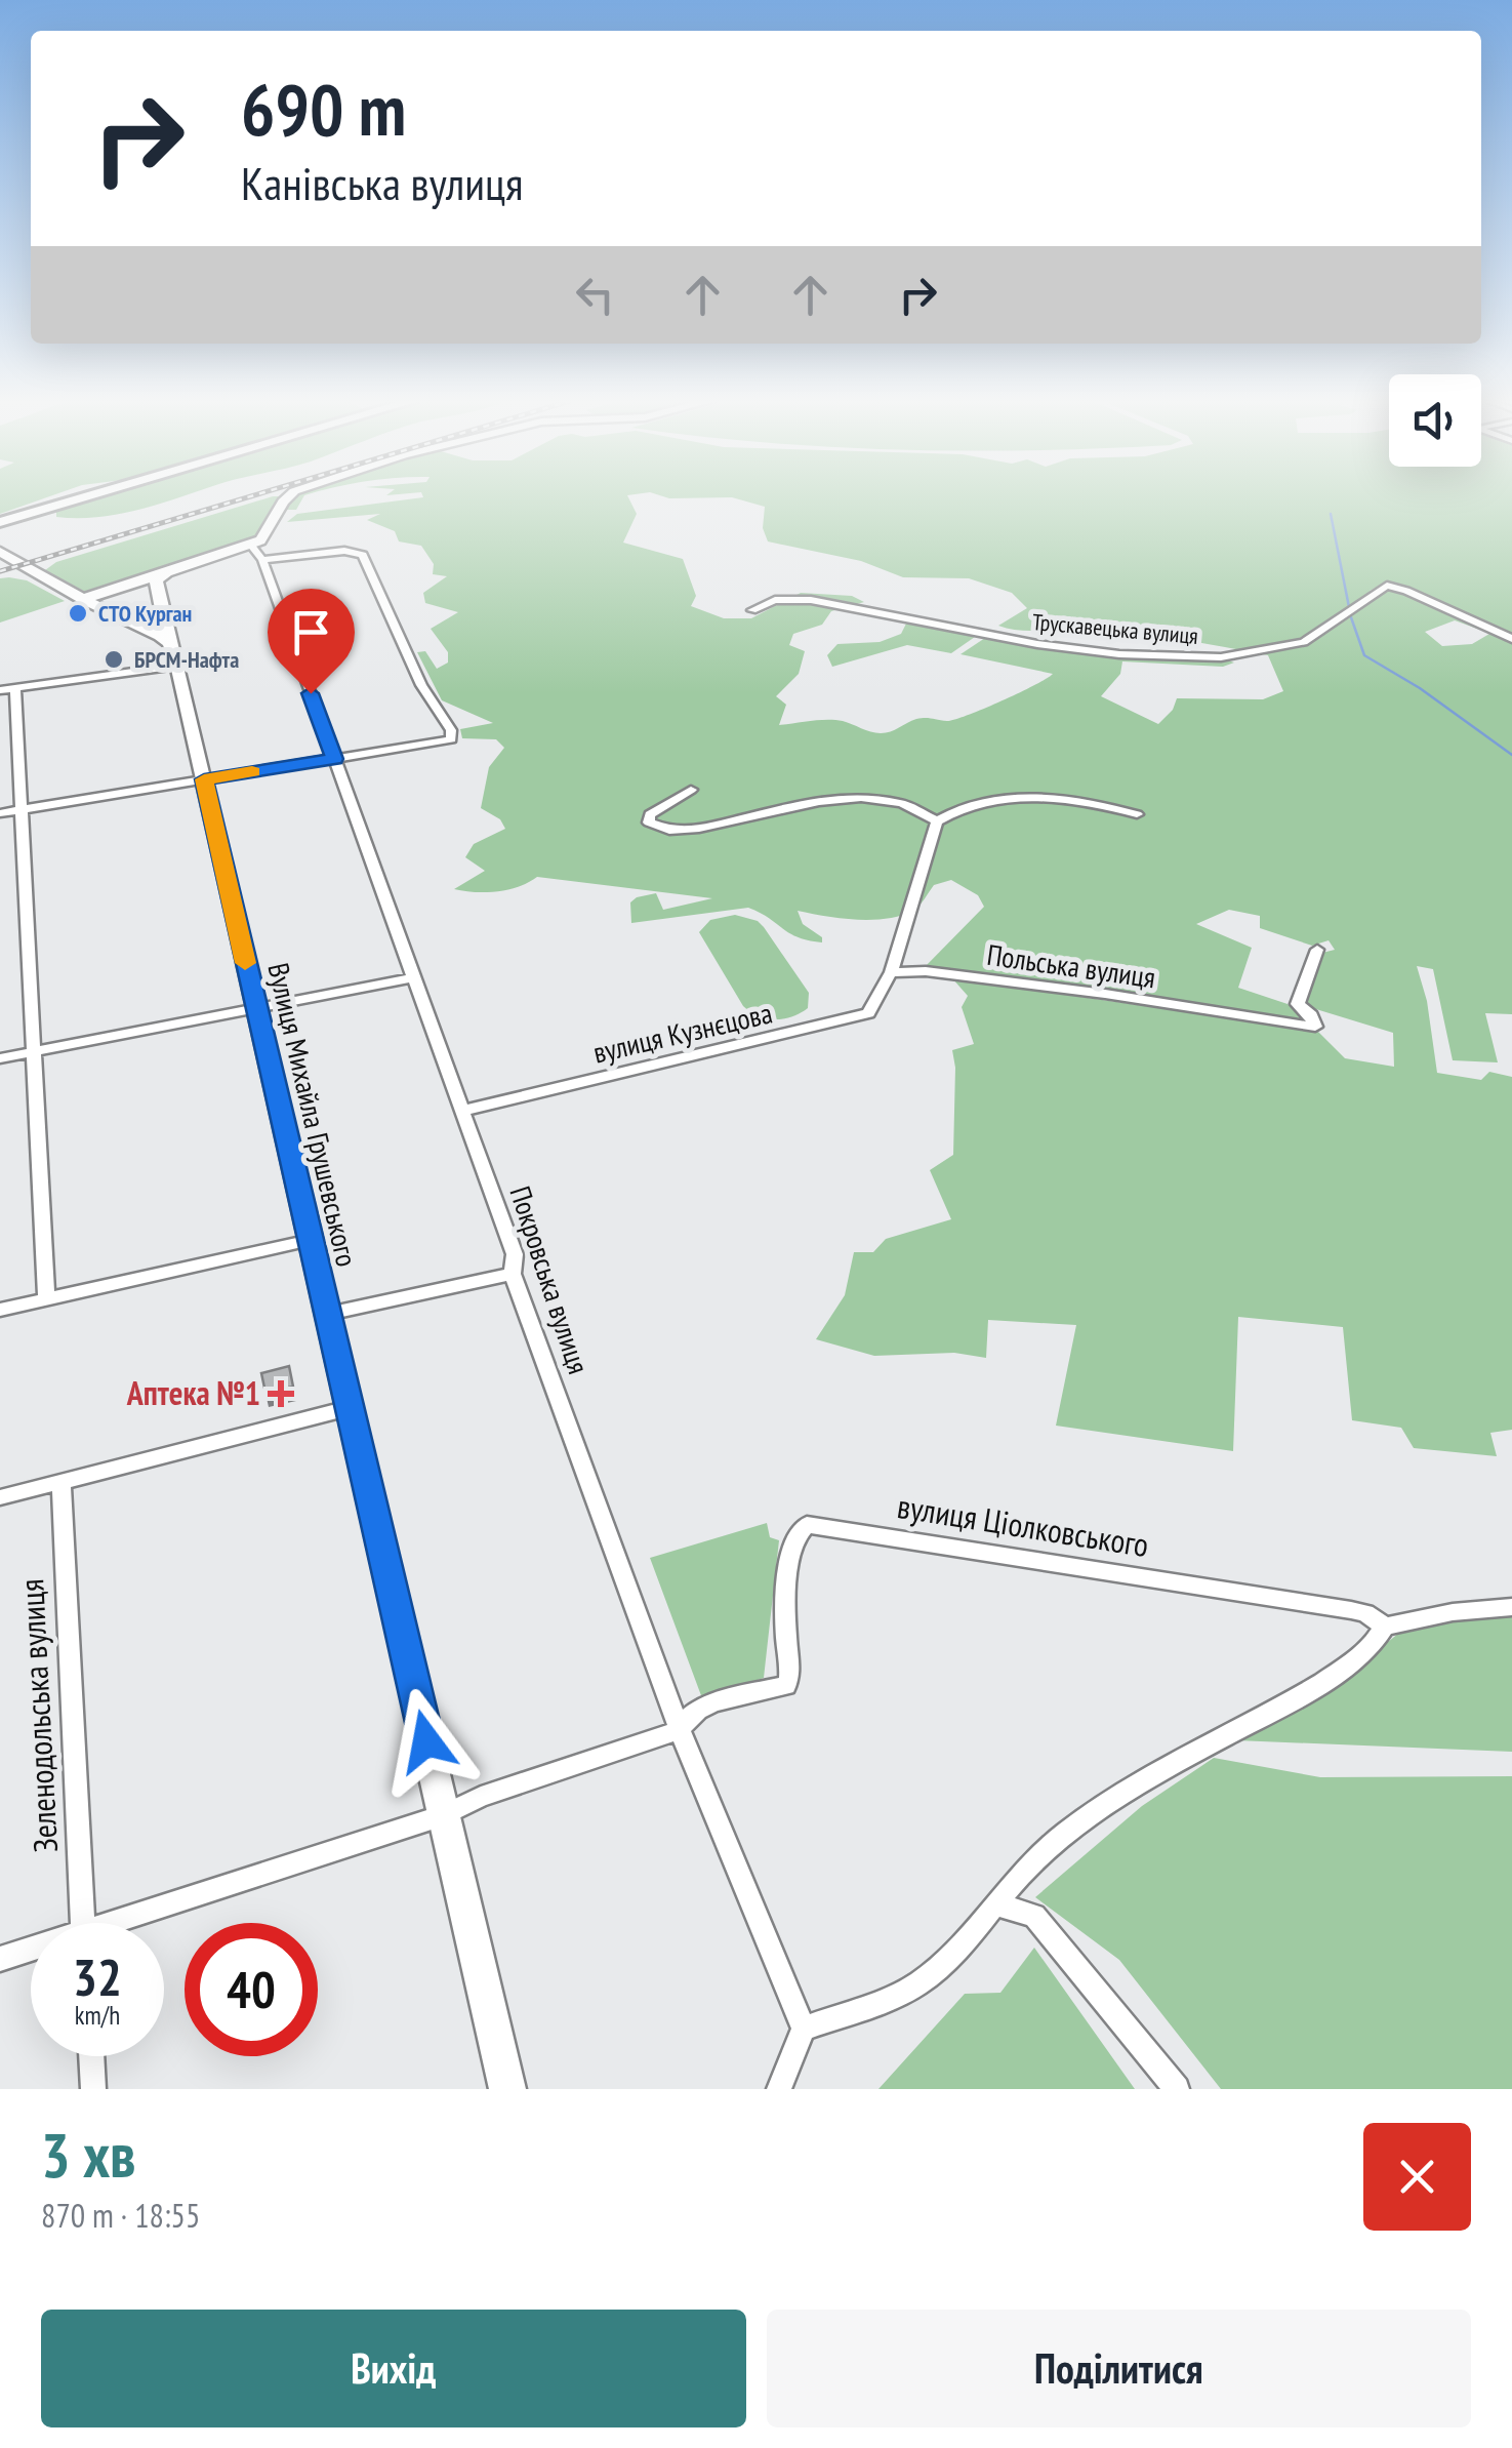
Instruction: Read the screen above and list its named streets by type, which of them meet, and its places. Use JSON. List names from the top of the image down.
{
  "streets": {
    "street": [
      "Трускавецька вулиця",
      "Польська вулиця",
      "вулиця Кузнєцова",
      "Вулиця Михайла Грушевського",
      "Покровська вулиця",
      "вулиця Ціолковського",
      "Зеленодольська вулиця"
    ]
  },
  "crossings": [
    ["Польська вулиця", "вулиця Кузнєцова"],
    ["вулиця Кузнєцова", "Покровська вулиця"],
    ["Покровська вулиця", "вулиця Ціолковського"]
  ],
  "places": {
    "other": ["СТО Курган", "БРСМ-Нафта"],
    "health": ["Аптека №1"]
  },
  "page": {
    "turn": ["690 m", "Канівська вулиця"],
    "speed": "32 km/h",
    "limit": "40",
    "heading": ["3 хв", "870 m · 18:55"],
    "buttons": ["Вихід", "Поділитися"]
  }
}
